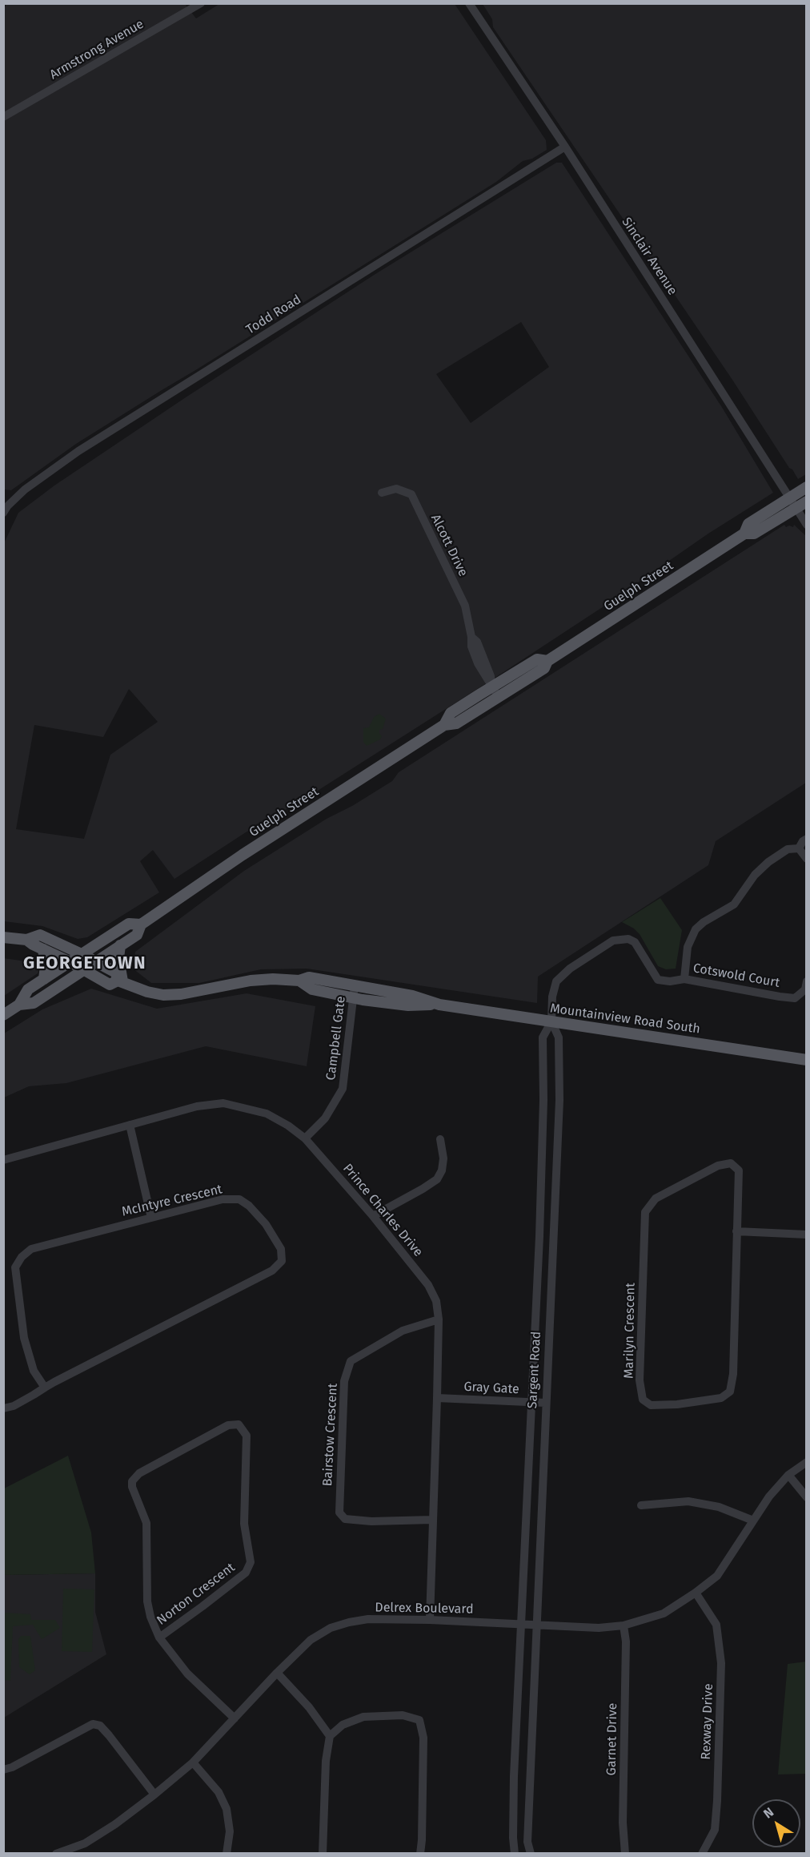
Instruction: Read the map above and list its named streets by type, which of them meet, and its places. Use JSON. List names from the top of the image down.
{
  "streets": {
    "main road": ["Guelph Street", "Mountainview Road South"],
    "street": [
      "Armstrong Avenue",
      "Sinclair Avenue",
      "Todd Road",
      "Alcott Drive",
      "Cotswold Court",
      "Campbell Gate",
      "McIntyre Crescent",
      "Prince Charles Drive",
      "Marilyn Crescent",
      "Sargent Road",
      "Gray Gate",
      "Bairstow Crescent",
      "Norton Crescent",
      "Delrex Boulevard",
      "Rexway Drive",
      "Garnet Drive"
    ]
  },
  "crossings": [
    ["Sinclair Avenue", "Todd Road"],
    ["Sinclair Avenue", "Guelph Street"],
    ["Alcott Drive", "Guelph Street"],
    ["Guelph Street", "Mountainview Road South"],
    ["Cotswold Court", "Mountainview Road South"],
    ["Cotswold Court", "Sargent Road"],
    ["Mountainview Road South", "Campbell Gate"],
    ["Mountainview Road South", "Sargent Road"],
    ["Campbell Gate", "Prince Charles Drive"],
    ["Prince Charles Drive", "Gray Gate"],
    ["Prince Charles Drive", "Bairstow Crescent"],
    ["Prince Charles Drive", "Delrex Boulevard"],
    ["Sargent Road", "Gray Gate"],
    ["Sargent Road", "Delrex Boulevard"],
    ["Norton Crescent", "Delrex Boulevard"],
    ["Delrex Boulevard", "Rexway Drive"],
    ["Delrex Boulevard", "Garnet Drive"]
  ],
  "districts": ["GEORGETOWN"],
  "north": "top left"
}
